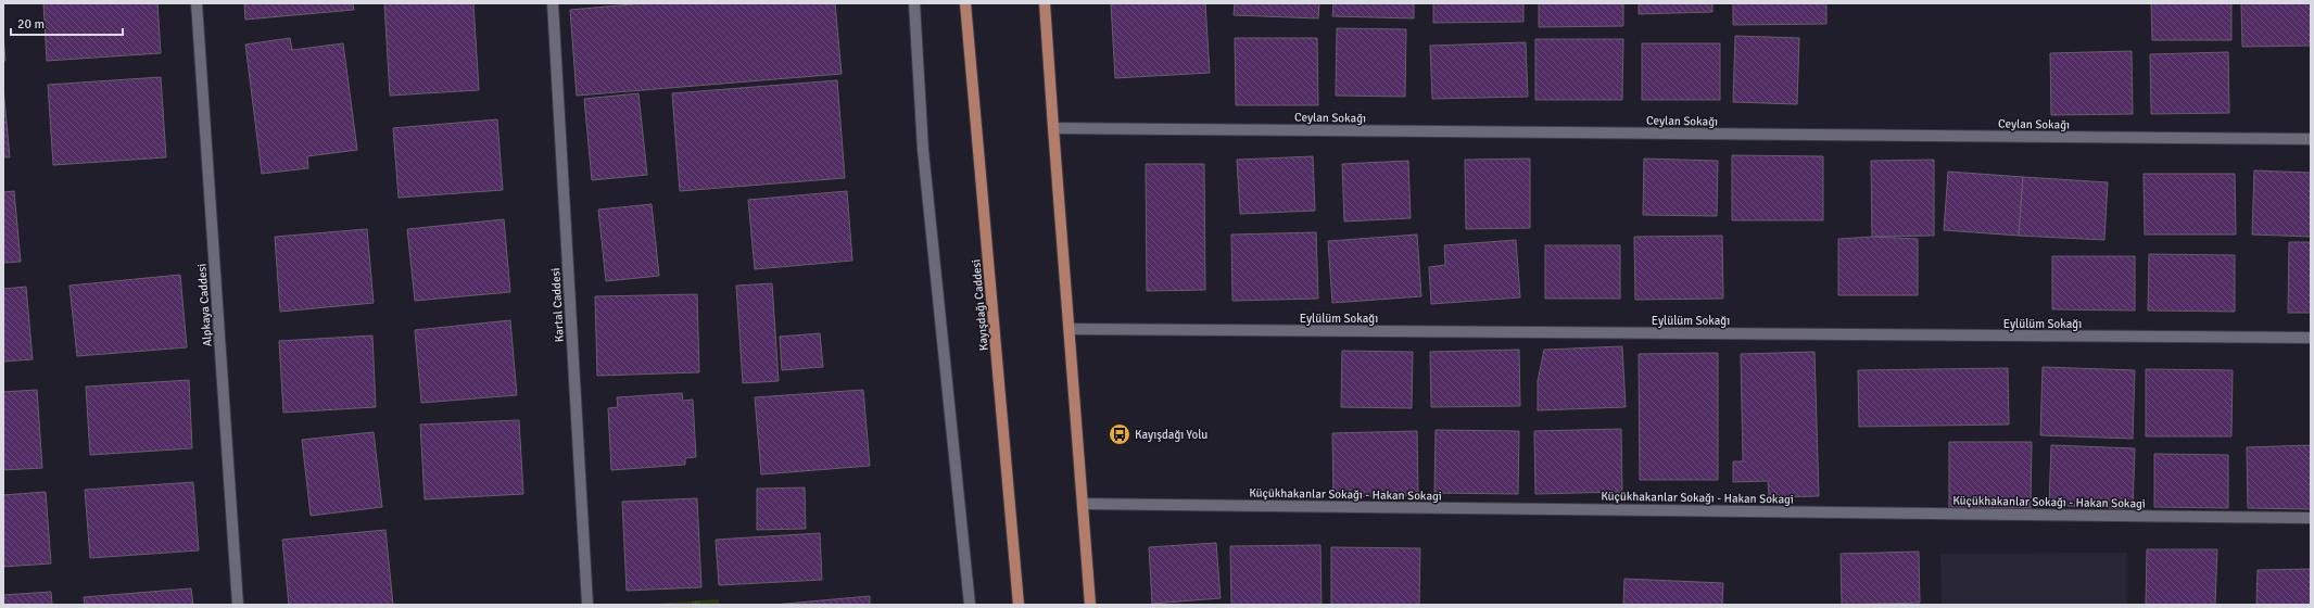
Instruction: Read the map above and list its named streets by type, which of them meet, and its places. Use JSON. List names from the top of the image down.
{
  "streets": {
    "main road": ["Kayışdağı Caddesi"],
    "street": [
      "Ceylan Sokağı",
      "Alpkaya Caddesi",
      "Kartal Caddesi",
      "Eylülüm Sokağı",
      "Küçükhakanlar Sokağı - Hakan Sokagi"
    ]
  },
  "places": {
    "bus stop": ["Kayışdağı Yolu"]
  },
  "scale_bar": "20 m"
}
